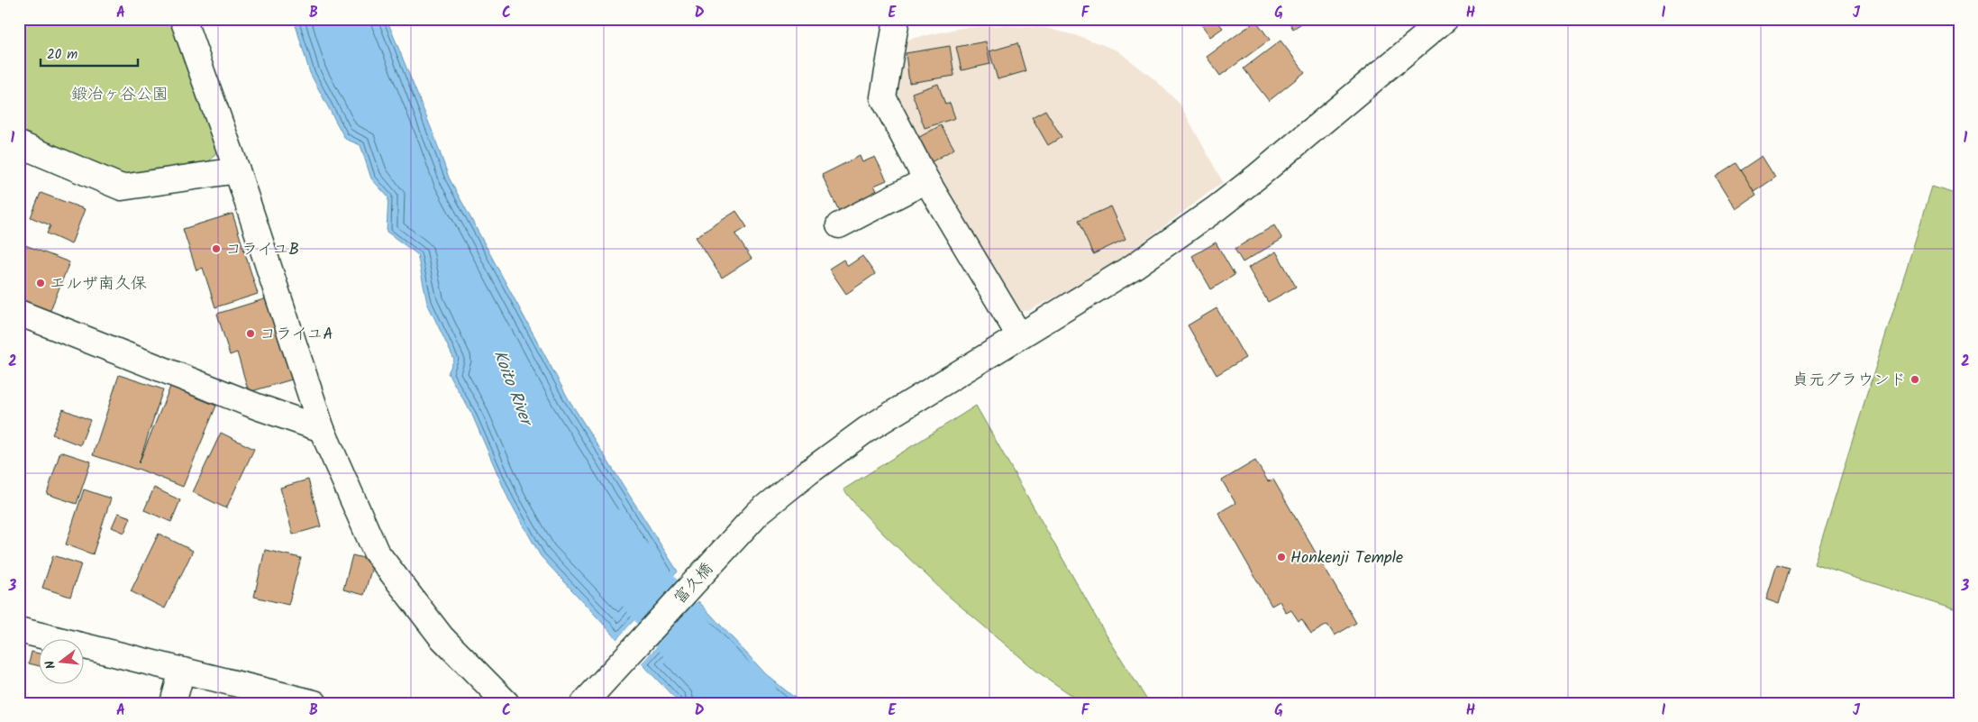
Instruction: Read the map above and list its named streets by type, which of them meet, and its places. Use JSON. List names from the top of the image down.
{
  "streets": {
    "street": ["富久橋"]
  },
  "water": ["Koito River"],
  "parks": ["鍛冶ヶ谷公園"],
  "places": [
    "コライユB",
    "エルザ南久保",
    "コライユA",
    "貞元グラウンド",
    "Honkenji Temple"
  ],
  "scale_bar": "20 m",
  "north": "left",
  "grid": {
    "columns": [
      "A",
      "B",
      "C",
      "D",
      "E",
      "F",
      "G",
      "H",
      "I",
      "J"
    ],
    "rows": ["1", "2", "3"]
  }
}
